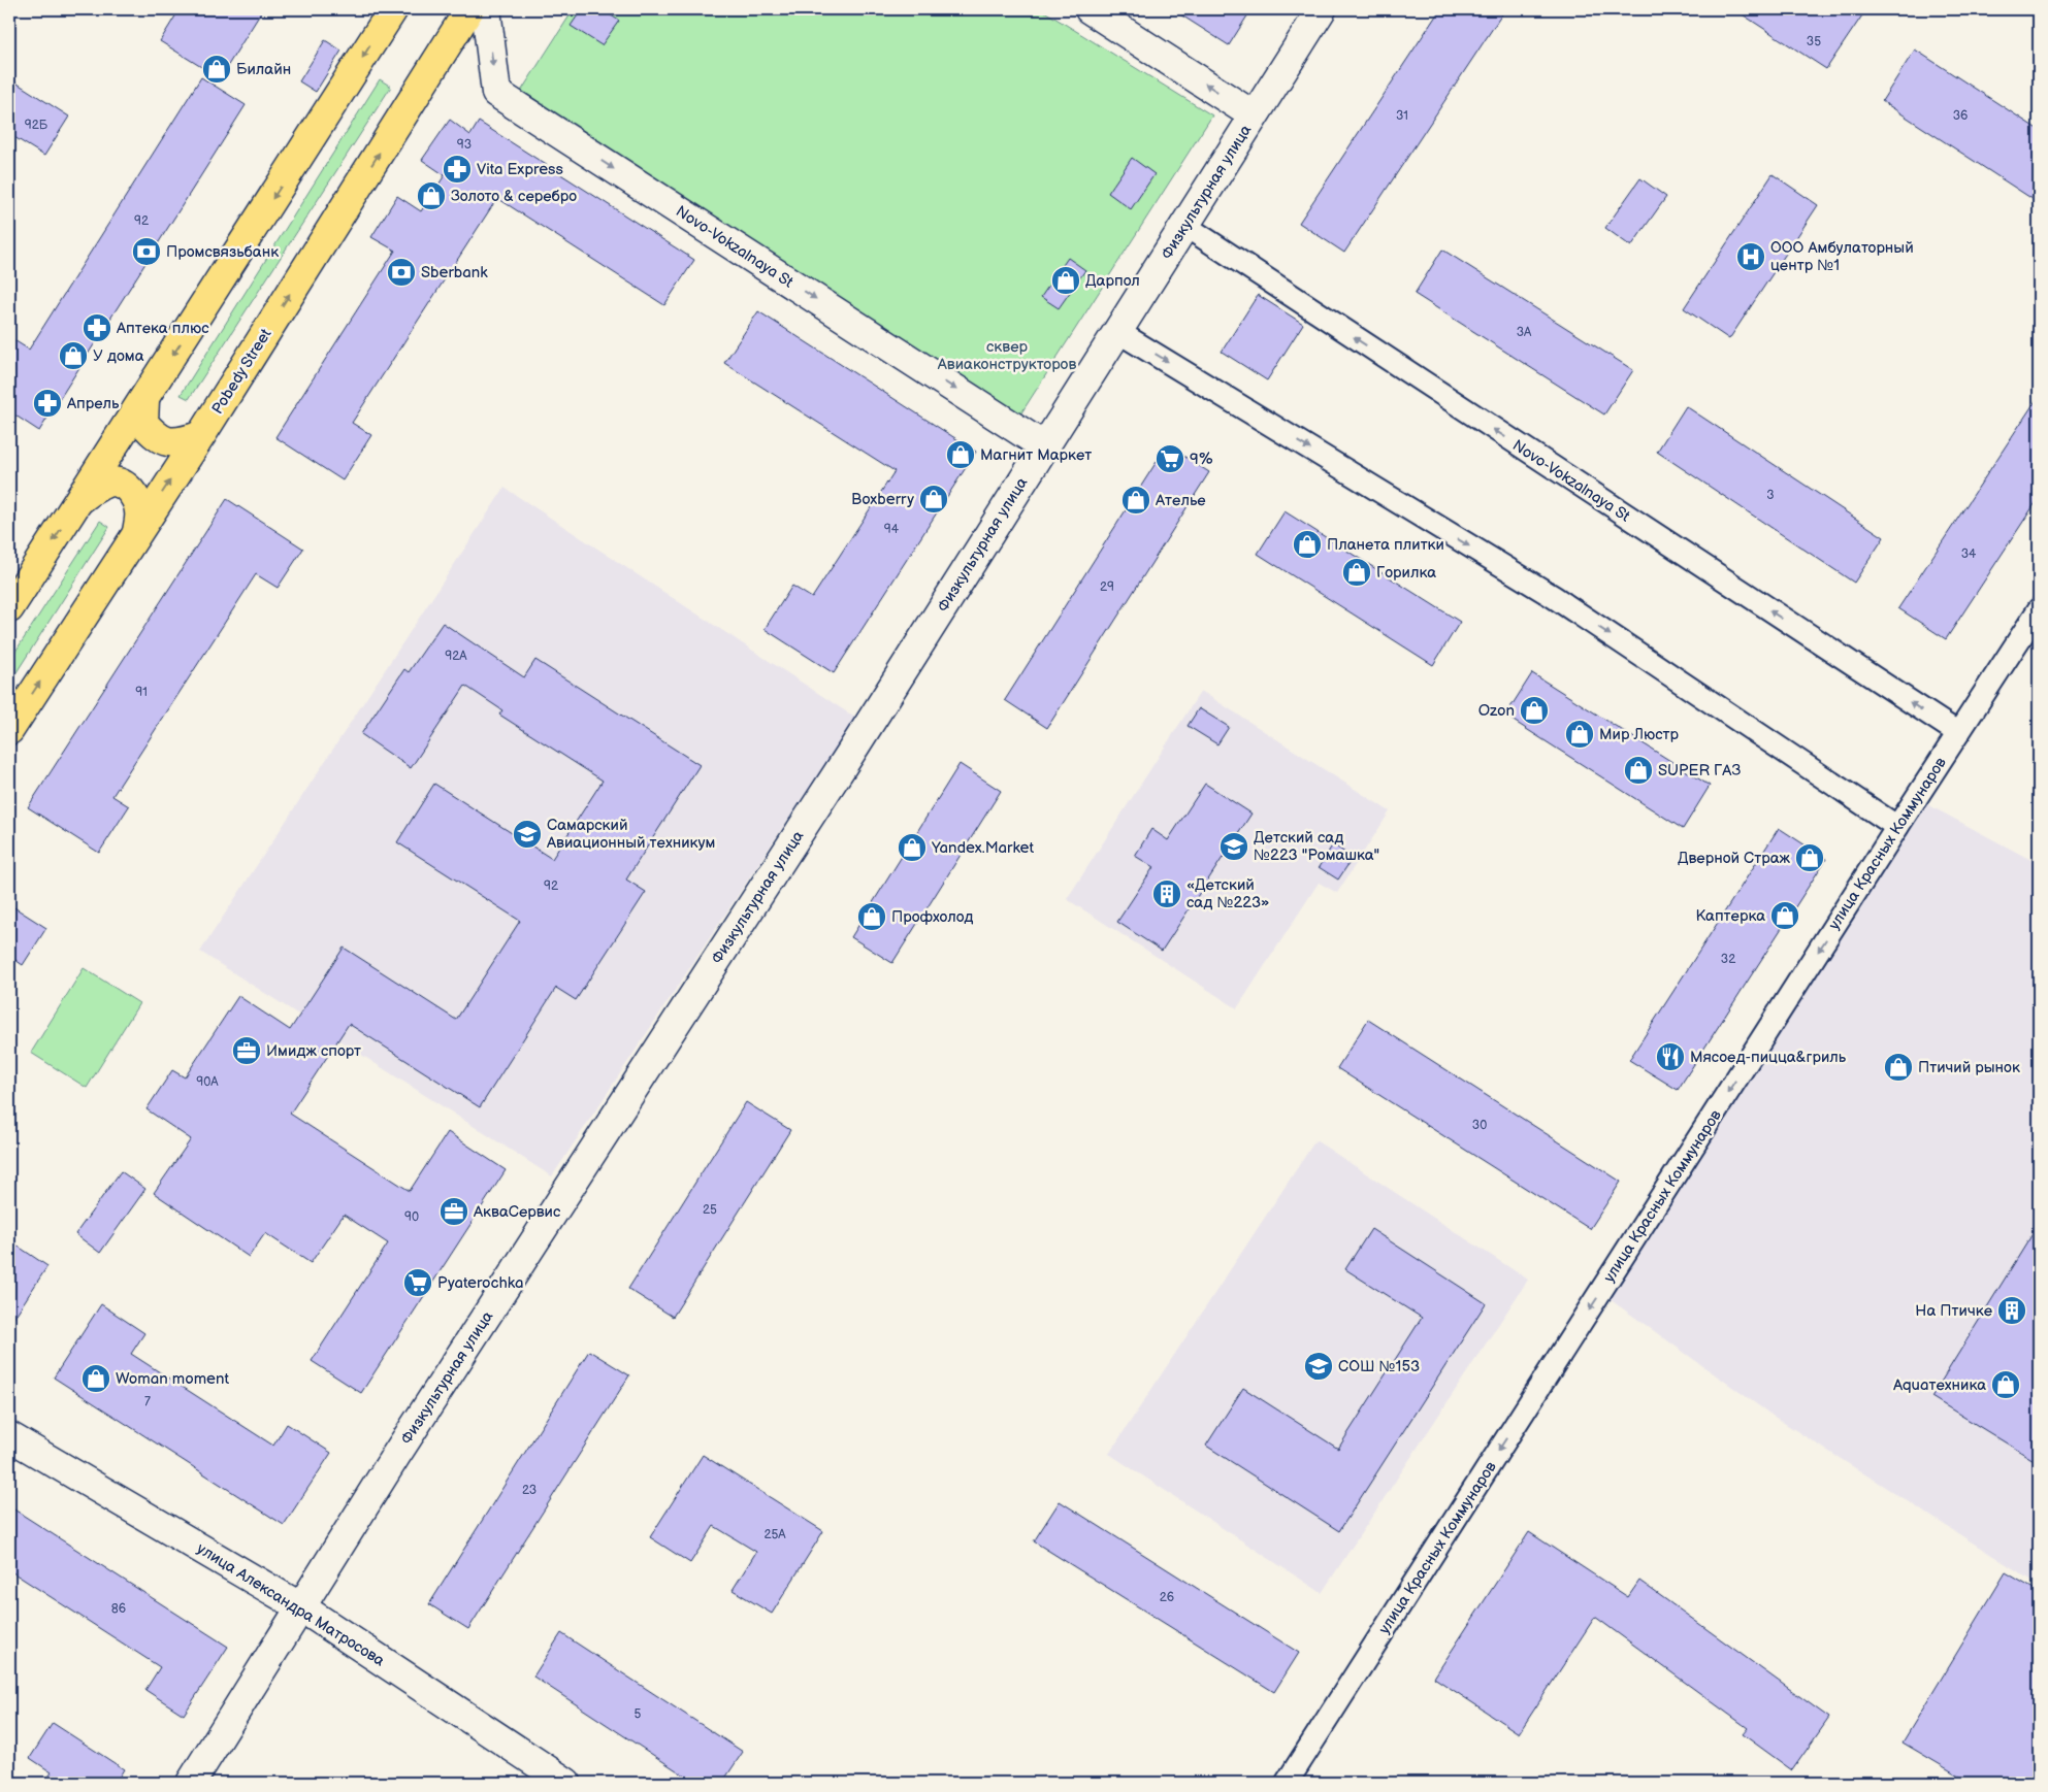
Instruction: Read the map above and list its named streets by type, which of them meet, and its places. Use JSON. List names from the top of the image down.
{
  "streets": {
    "main road": ["Pobedy Street"],
    "street": [
      "Физкультурная улица",
      "Novo-Vokzalnaya St",
      "улица Красных Коммунаров",
      "улица Александра Матросова"
    ]
  },
  "crossings": [
    ["Физкультурная улица", "Novo-Vokzalnaya St"],
    ["Физкультурная улица", "улица Александра Матросова"],
    ["Novo-Vokzalnaya St", "улица Красных Коммунаров"]
  ],
  "one_way": ["улица Красных Коммунаров"],
  "parks": ["сквер Авиаконструкторов"],
  "places": {
    "shop": [
      "Билайн",
      "Золото & серебро",
      "Дарпол",
      "У дома",
      "Магнит Маркет",
      "Boxberry",
      "Ателье",
      "Планета плитки",
      "Горилка",
      "Ozon",
      "Мир Люстр",
      "SUPER ГАЗ",
      "Yandex.Market",
      "Дверной Страж",
      "Каптерка",
      "Профхолод",
      "Птичий рынок",
      "Woman moment",
      "Aquaтехника"
    ],
    "pharmacy": ["Vita Express", "Аптека плюс", "Апрель"],
    "bank": ["Промсвязьбанк", "Sberbank"],
    "hospital": ["ООО Амбулаторный центр №1"],
    "supermarket": ["9%", "Pyaterochka"],
    "school or university": ["Самарский Авиационный техникум", "Детский сад №223 \"Ромашка\"", "СОШ №153"],
    "building": ["«Детский сад №223»", "На Птичке"],
    "office": ["Имидж спорт", "АкваСервис"],
    "restaurant": ["Мясоед-пицца&гриль"]
  },
  "house_numbers": [
    "35",
    "31",
    "36",
    "92Б",
    "93",
    "92",
    "3А",
    "3",
    "94",
    "34",
    "29",
    "92А",
    "91",
    "92",
    "32",
    "90А",
    "30",
    "25",
    "90",
    "7",
    "23",
    "25А",
    "26",
    "86",
    "5"
  ]
}
